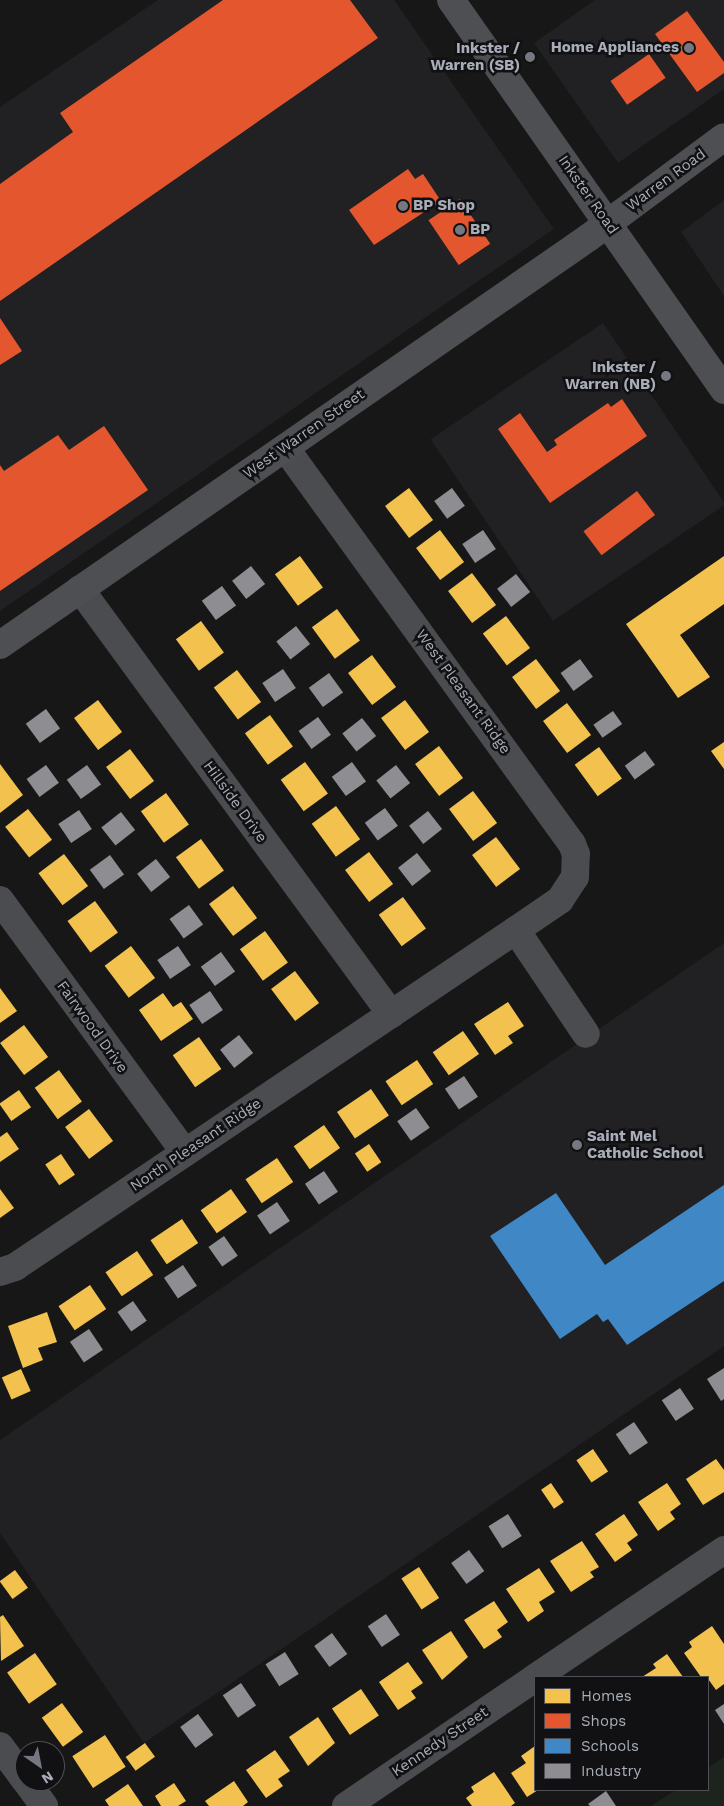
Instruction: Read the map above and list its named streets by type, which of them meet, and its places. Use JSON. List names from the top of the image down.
{
  "streets": {
    "main road": ["Warren Road", "Inkster Road", "West Warren Street"],
    "street": [
      "West Pleasant Ridge",
      "Hillside Drive",
      "Fairwood Drive",
      "North Pleasant Ridge",
      "Kennedy Street"
    ]
  },
  "crossings": [
    ["Warren Road", "Inkster Road"],
    ["Warren Road", "West Warren Street"],
    ["Inkster Road", "West Warren Street"],
    ["West Warren Street", "West Pleasant Ridge"],
    ["West Warren Street", "Hillside Drive"],
    ["West Pleasant Ridge", "Hillside Drive"],
    ["West Pleasant Ridge", "North Pleasant Ridge"],
    ["Hillside Drive", "North Pleasant Ridge"],
    ["Fairwood Drive", "North Pleasant Ridge"]
  ],
  "places": [
    "Home Appliances",
    "Inkster / Warren (SB)",
    "BP Shop",
    "BP",
    "Inkster / Warren (NB)",
    "Saint Mel Catholic School"
  ],
  "legend": [
    "Homes",
    "Shops",
    "Schools",
    "Industry"
  ],
  "north": "bottom right"
}
